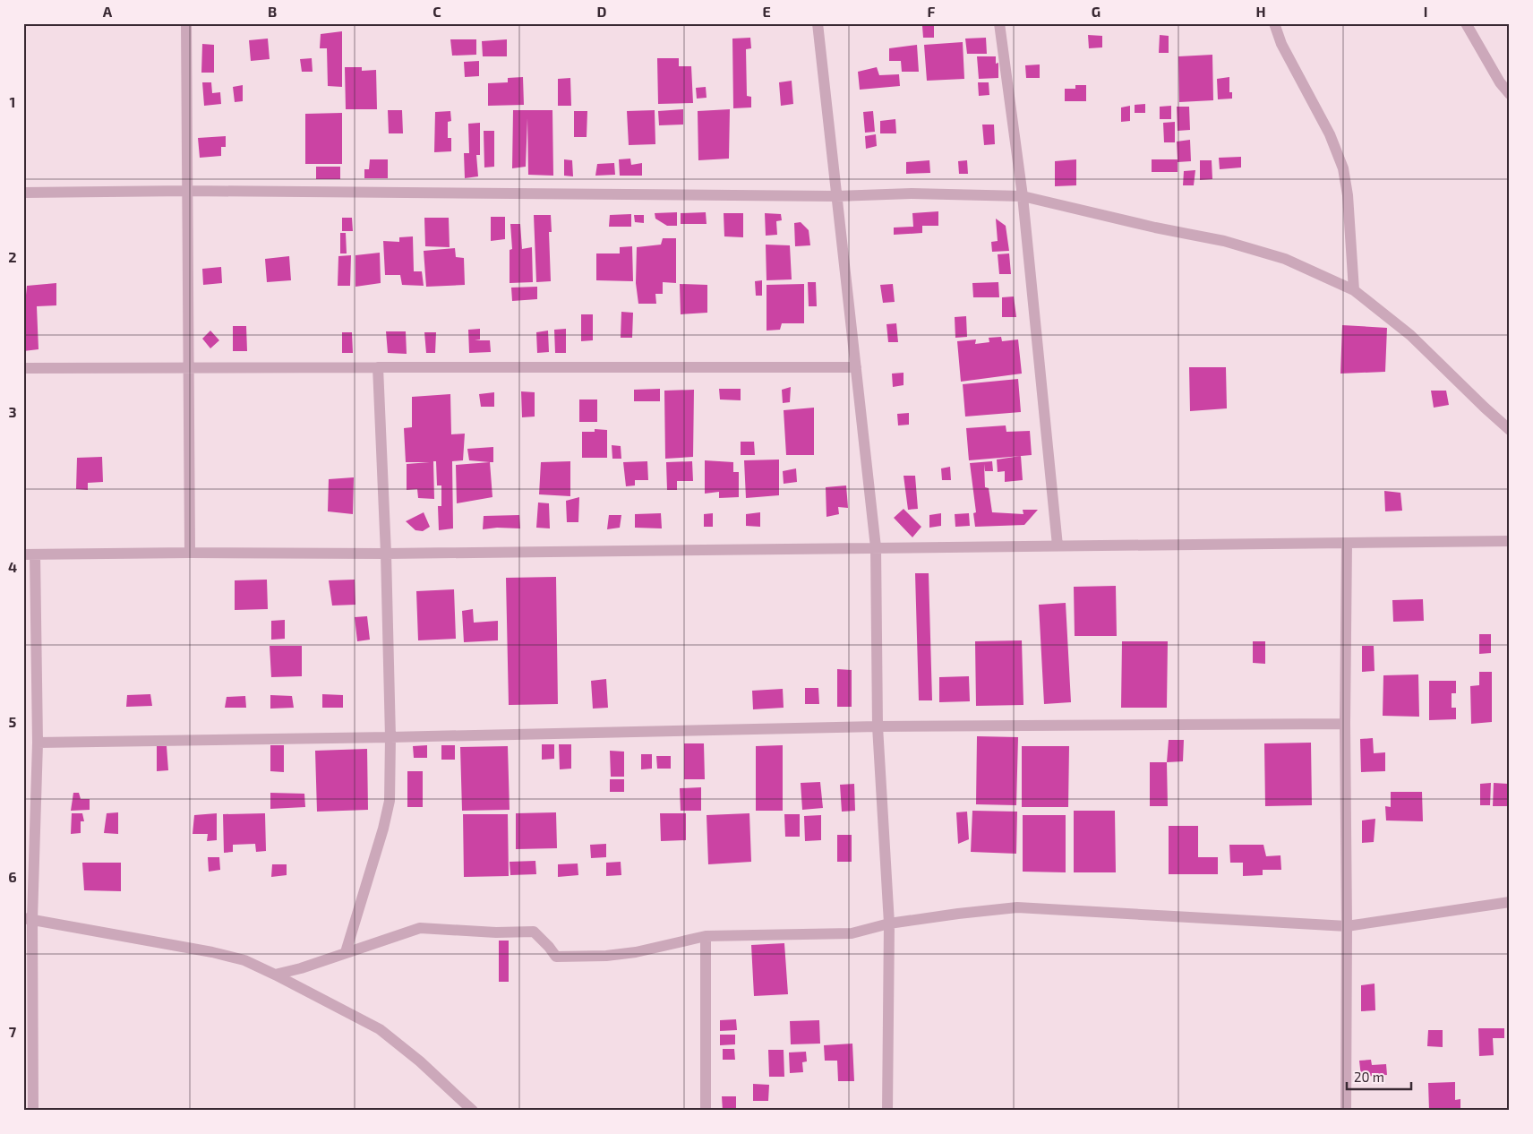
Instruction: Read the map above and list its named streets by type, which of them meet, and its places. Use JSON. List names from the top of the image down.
{
  "scale_bar": "20 m",
  "grid": {
    "columns": [
      "A",
      "B",
      "C",
      "D",
      "E",
      "F",
      "G",
      "H",
      "I"
    ],
    "rows": [
      "1",
      "2",
      "3",
      "4",
      "5",
      "6",
      "7"
    ]
  }
}
